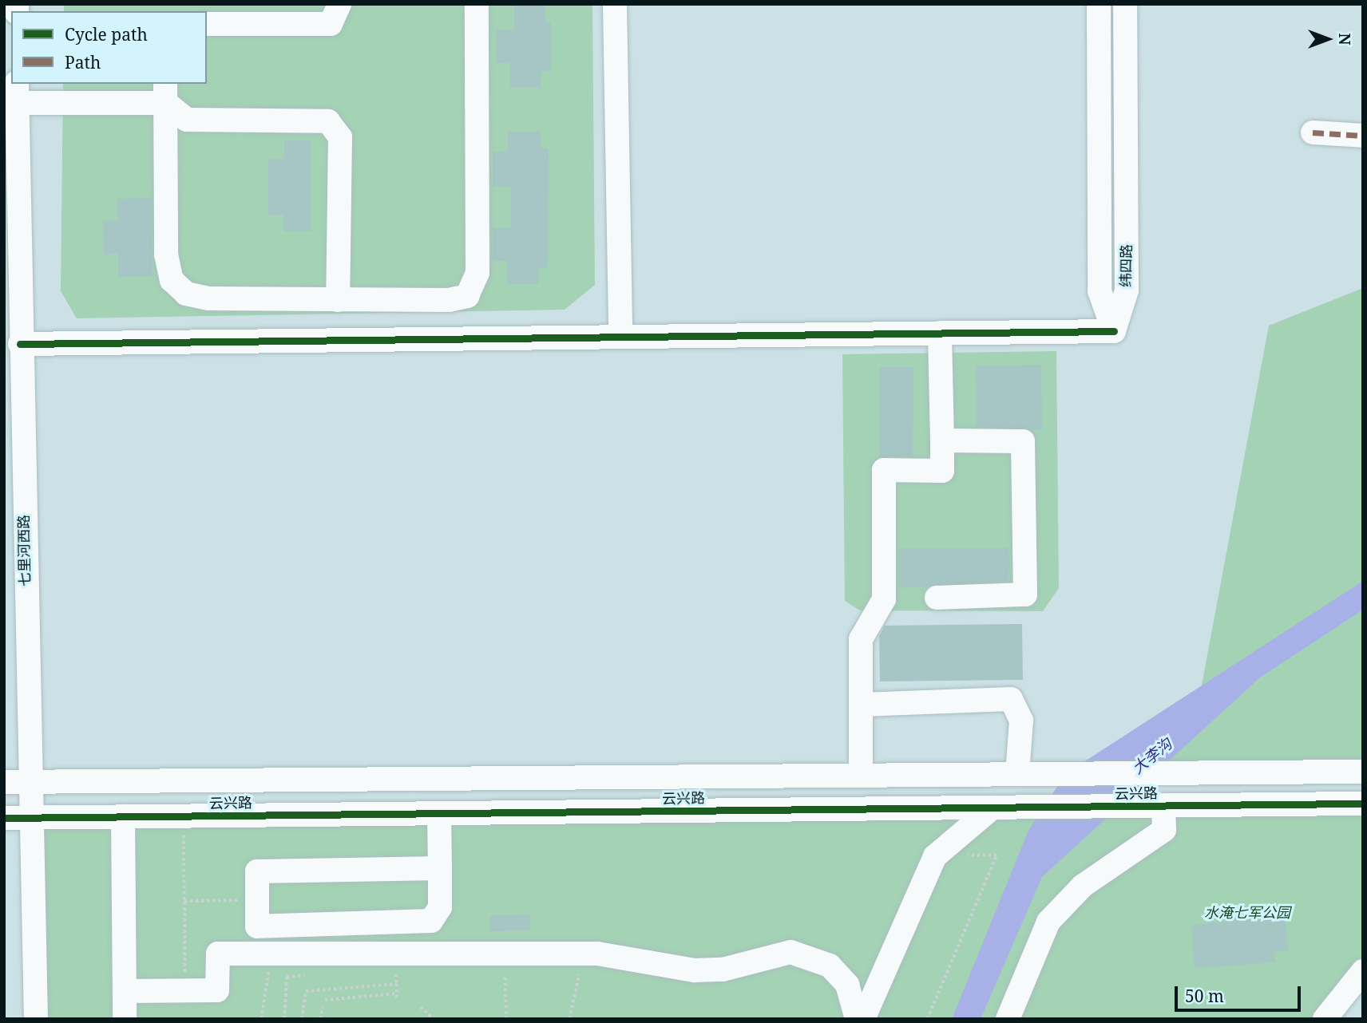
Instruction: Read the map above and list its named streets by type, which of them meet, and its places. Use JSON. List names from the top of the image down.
{
  "streets": {
    "street": ["纬四路", "七里河西路", "云兴路"]
  },
  "crossings": [
    ["七里河西路", "云兴路"]
  ],
  "water": ["大李沟"],
  "parks": ["水淹七军公园"],
  "legend": ["Cycle path", "Path"],
  "scale_bar": "50 m",
  "north": "right"
}
